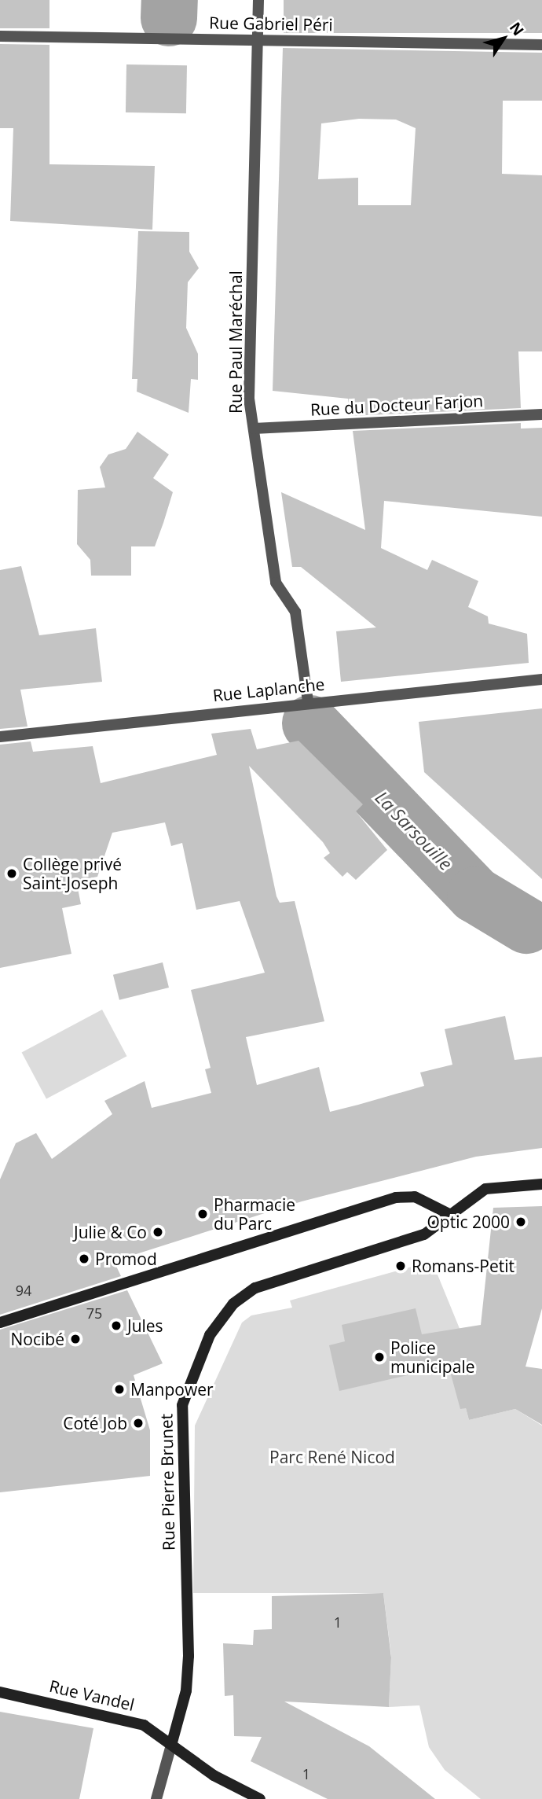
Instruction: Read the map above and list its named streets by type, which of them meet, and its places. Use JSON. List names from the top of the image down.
{
  "streets": {
    "main road": ["Rue Pierre Brunet", "Rue Vandel"],
    "street": [
      "Rue Gabriel Péri",
      "Rue Paul Maréchal",
      "Rue du Docteur Farjon",
      "Rue Laplanche"
    ]
  },
  "crossings": [
    ["Rue Gabriel Péri", "Rue Paul Maréchal"],
    ["Rue Paul Maréchal", "Rue du Docteur Farjon"],
    ["Rue Paul Maréchal", "Rue Laplanche"],
    ["Rue Pierre Brunet", "Rue Vandel"]
  ],
  "water": ["La Sarsouille"],
  "parks": ["Parc René Nicod"],
  "places": [
    "Collège privé Saint-Joseph",
    "Pharmacie du Parc",
    "Optic 2000",
    "Julie & Co",
    "Promod",
    "Romans-Petit",
    "Jules",
    "Nocibé",
    "Police municipale",
    "Manpower",
    "Coté Job"
  ],
  "house_numbers": [
    "94",
    "75",
    "1",
    "1"
  ],
  "north": "top right"
}
